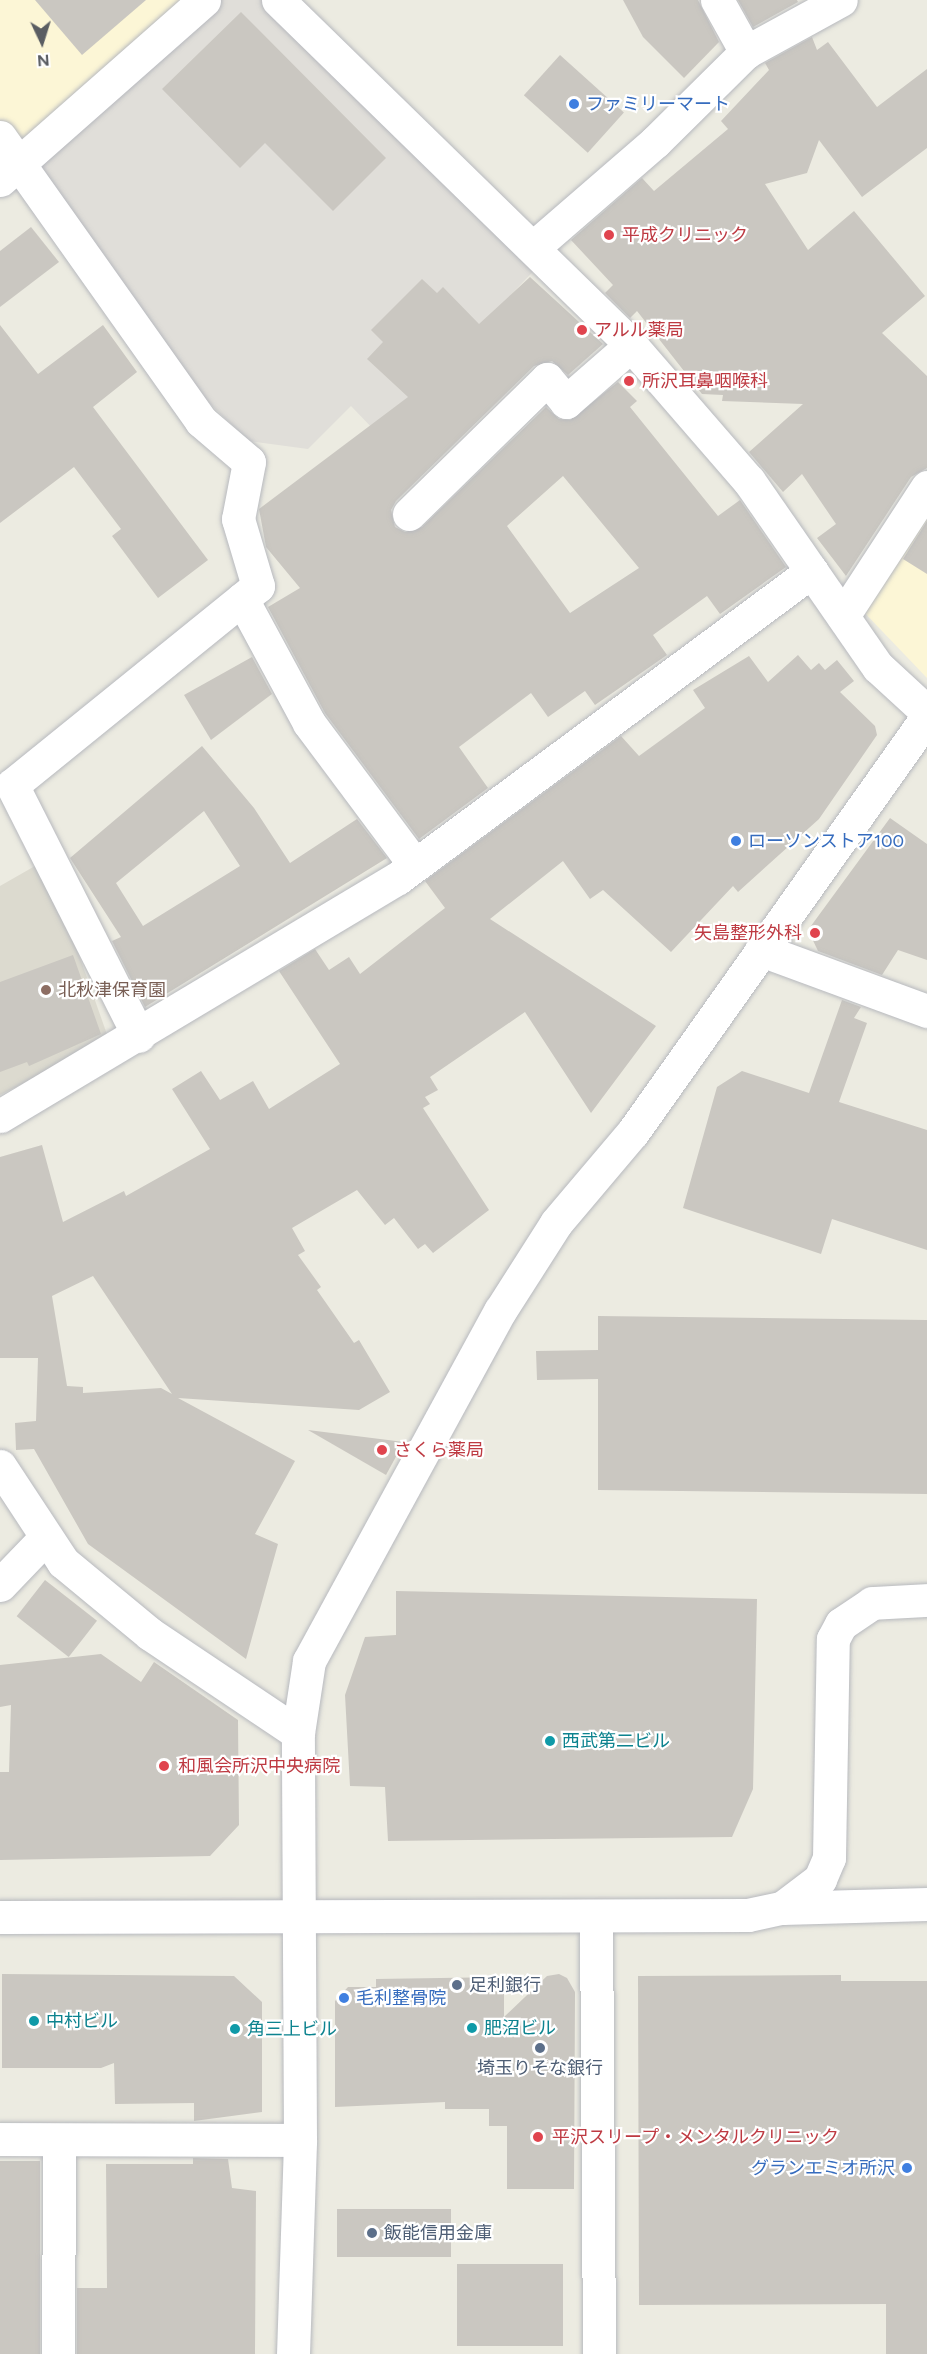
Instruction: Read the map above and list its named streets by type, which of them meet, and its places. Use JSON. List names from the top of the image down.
{
  "places": [
    "ファミリーマート",
    "平成クリニック",
    "アルル薬局",
    "所沢耳鼻咽喉科",
    "ローソンストア100",
    "矢島整形外科",
    "北秋津保育園",
    "さくら薬局",
    "西武第二ビル",
    "和風会所沢中央病院",
    "足利銀行",
    "毛利整骨院",
    "中村ビル",
    "肥沼ビル",
    "角三上ビル",
    "埼玉りそな銀行",
    "平沢スリープ・メンタルクリニック",
    "グランエミオ所沢",
    "飯能信用金庫"
  ],
  "north": "bottom"
}
